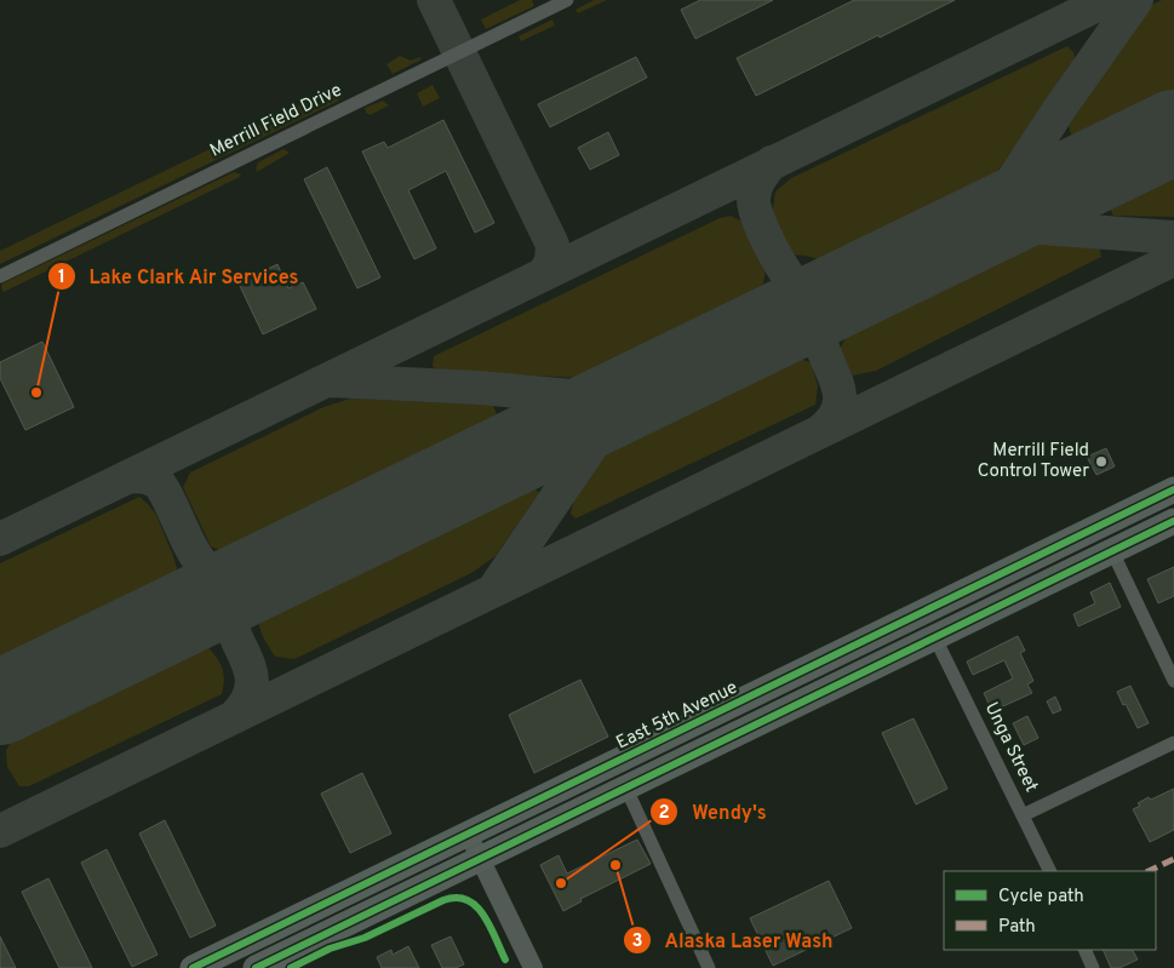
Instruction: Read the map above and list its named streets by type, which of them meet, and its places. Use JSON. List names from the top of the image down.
{
  "streets": {
    "highway": ["East 5th Avenue"],
    "street": ["Merrill Field Drive", "Unga Street"]
  },
  "places": [
    "Lake Clark Air Services",
    "Merrill Field Control Tower",
    "Alaska Laser Wash",
    "Wendy's"
  ],
  "legend": ["Cycle path", "Path"]
}
